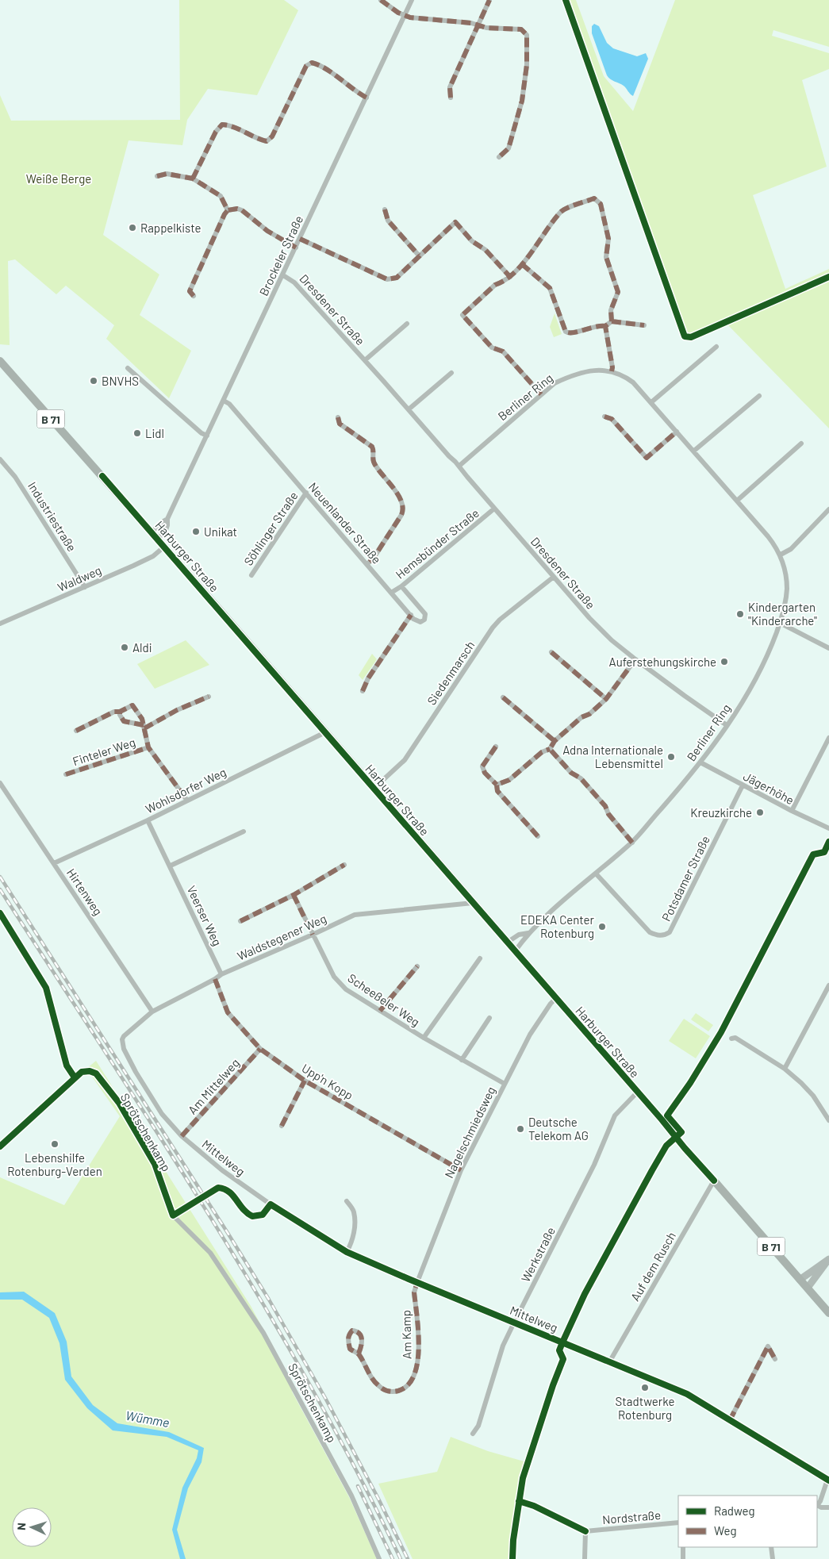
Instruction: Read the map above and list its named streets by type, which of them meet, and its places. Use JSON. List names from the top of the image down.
{
  "streets": {
    "main road": ["B 71", "Harburger Straße"],
    "street": [
      "Brockeler Straße",
      "Dresdener Straße",
      "Berliner Ring",
      "Industriestraße",
      "Neuenlander Straße",
      "Söhlinger Straße",
      "Hemsbünder Straße",
      "Waldweg",
      "Siedenmarsch",
      "Finteler Weg",
      "Jägerhöhe",
      "Wohlsdorfer Weg",
      "Potsdamer Straße",
      "Hirtenweg",
      "Veerser Weg",
      "Waldstegener Weg",
      "Scheeßeler Weg",
      "Upp'n Kopp",
      "Am Mittelweg",
      "Sprötschenkamp",
      "Nagelschmiedsweg",
      "Mittelweg",
      "Werkstraße",
      "Auf dem Rusch",
      "Am Kamp",
      "Nordstraße"
    ]
  },
  "crossings": [
    ["Brockeler Straße", "Dresdener Straße"],
    ["Brockeler Straße", "Neuenlander Straße"],
    ["Brockeler Straße", "Harburger Straße"],
    ["Dresdener Straße", "Berliner Ring"],
    ["Dresdener Straße", "Hemsbünder Straße"],
    ["Dresdener Straße", "Siedenmarsch"],
    ["Berliner Ring", "Harburger Straße"],
    ["Berliner Ring", "Jägerhöhe"],
    ["Berliner Ring", "Potsdamer Straße"],
    ["Industriestraße", "Waldweg"],
    ["Neuenlander Straße", "Söhlinger Straße"],
    ["Neuenlander Straße", "Hemsbünder Straße"],
    ["Harburger Straße", "Waldweg"],
    ["Harburger Straße", "Siedenmarsch"],
    ["Harburger Straße", "Wohlsdorfer Weg"],
    ["Harburger Straße", "Waldstegener Weg"],
    ["Harburger Straße", "Nagelschmiedsweg"],
    ["Harburger Straße", "Werkstraße"],
    ["Harburger Straße", "Auf dem Rusch"],
    ["Finteler Weg", "Wohlsdorfer Weg"],
    ["Jägerhöhe", "Potsdamer Straße"],
    ["Wohlsdorfer Weg", "Hirtenweg"],
    ["Wohlsdorfer Weg", "Veerser Weg"],
    ["Hirtenweg", "Waldstegener Weg"],
    ["Veerser Weg", "Waldstegener Weg"],
    ["Waldstegener Weg", "Scheeßeler Weg"],
    ["Waldstegener Weg", "Upp'n Kopp"],
    ["Waldstegener Weg", "Mittelweg"],
    ["Scheeßeler Weg", "Nagelschmiedsweg"],
    ["Upp'n Kopp", "Am Mittelweg"],
    ["Upp'n Kopp", "Nagelschmiedsweg"],
    ["Am Mittelweg", "Mittelweg"],
    ["Nagelschmiedsweg", "Mittelweg"],
    ["Nagelschmiedsweg", "Am Kamp"],
    ["Mittelweg", "Werkstraße"],
    ["Mittelweg", "Auf dem Rusch"],
    ["Mittelweg", "Am Kamp"]
  ],
  "water": ["Wümme"],
  "parks": ["Weiße Berge"],
  "places": [
    "Rappelkiste",
    "BNVHS",
    "Lidl",
    "Unikat",
    "Kindergarten \"Kinderarche\"",
    "Aldi",
    "Auferstehungskirche",
    "Adna Internationale Lebensmittel",
    "Kreuzkirche",
    "EDEKA Center Rotenburg",
    "Deutsche Telekom AG",
    "Lebenshilfe Rotenburg-Verden",
    "Stadtwerke Rotenburg"
  ],
  "legend": ["Radweg", "Weg"],
  "north": "left"
}
